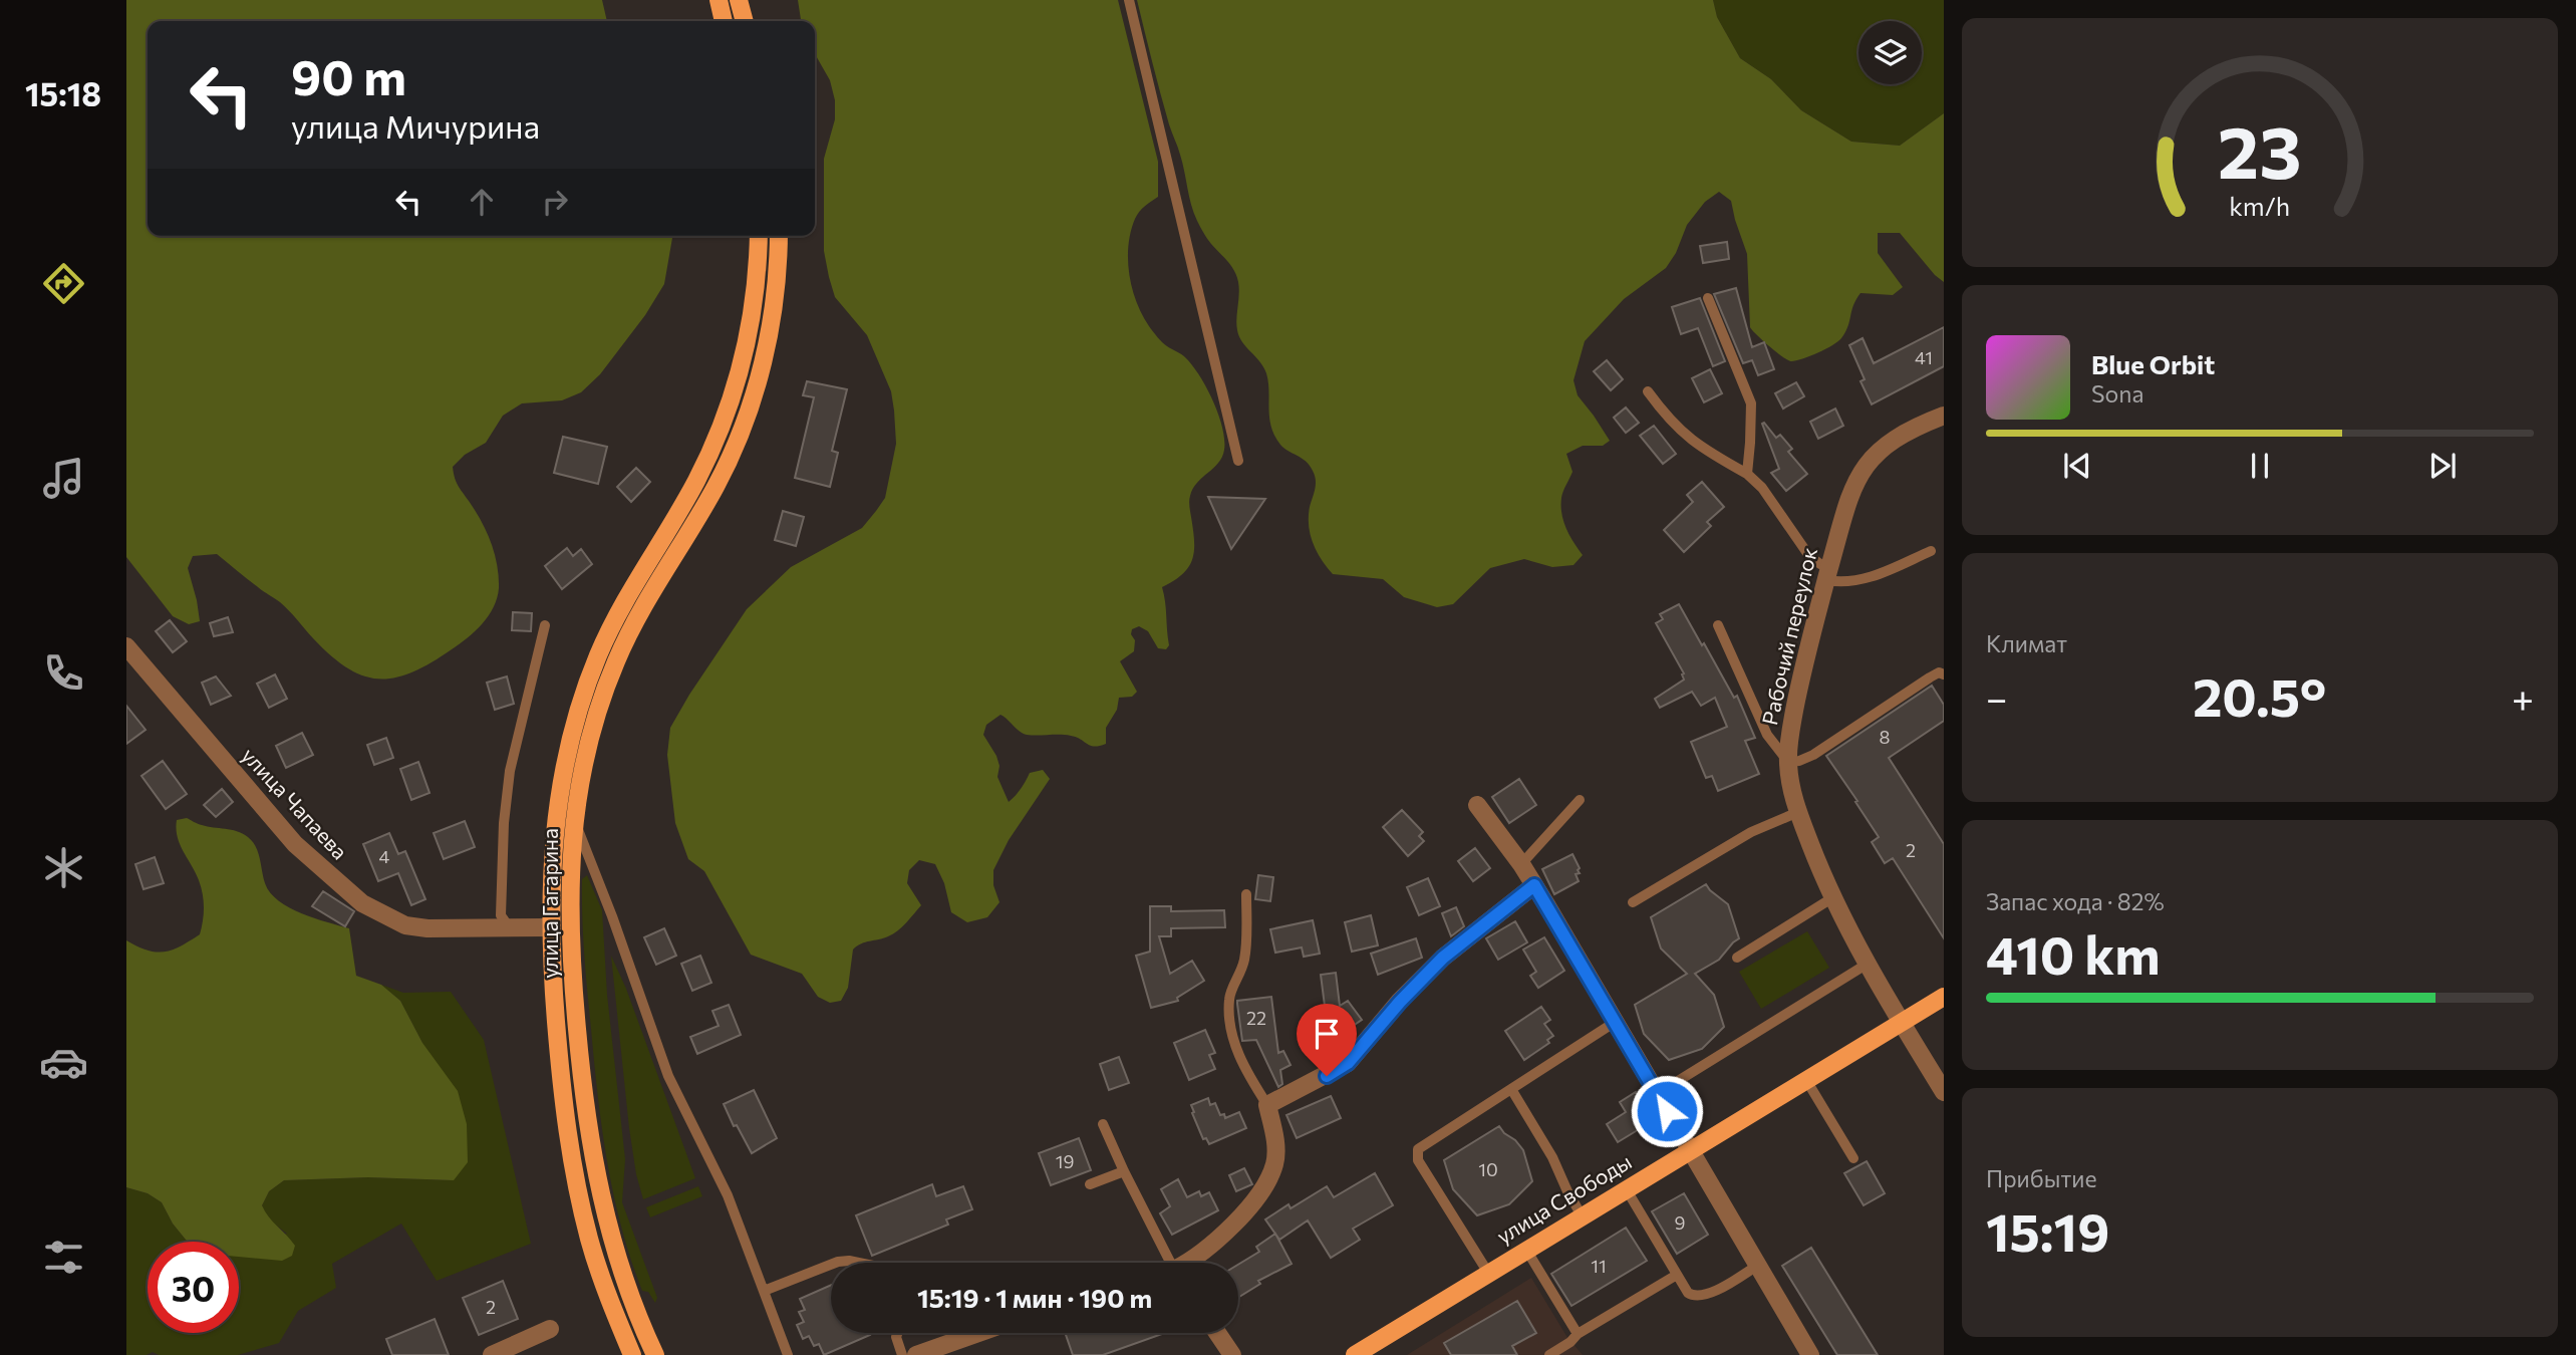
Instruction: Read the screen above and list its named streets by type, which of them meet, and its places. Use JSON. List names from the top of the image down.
{
  "streets": {
    "main road": ["улица Гагарина", "улица Свободы"],
    "street": ["Рабочий переулок", "улица Чапаева"]
  },
  "crossings": [
    ["Рабочий переулок", "улица Свободы"],
    ["улица Чапаева", "улица Гагарина"]
  ],
  "house_numbers": [
    "41",
    "8",
    "2",
    "4",
    "22",
    "19",
    "10",
    "9",
    "11",
    "2"
  ],
  "page": {
    "tabs": "15:18",
    "turn": ["90 m", "улица Мичурина"],
    "song": ["Blue Orbit", "Sona"],
    "tile": [
      "Климат",
      ["Запас хода · 82%", "410 km"],
      ["Прибытие", "15:19"]
    ],
    "heat": ["−", "20.5°", "+"],
    "limit": "30",
    "trip": "15:19 · 1 мин · 190 m",
    "gauge": ["23", "km/h"]
  }
}
